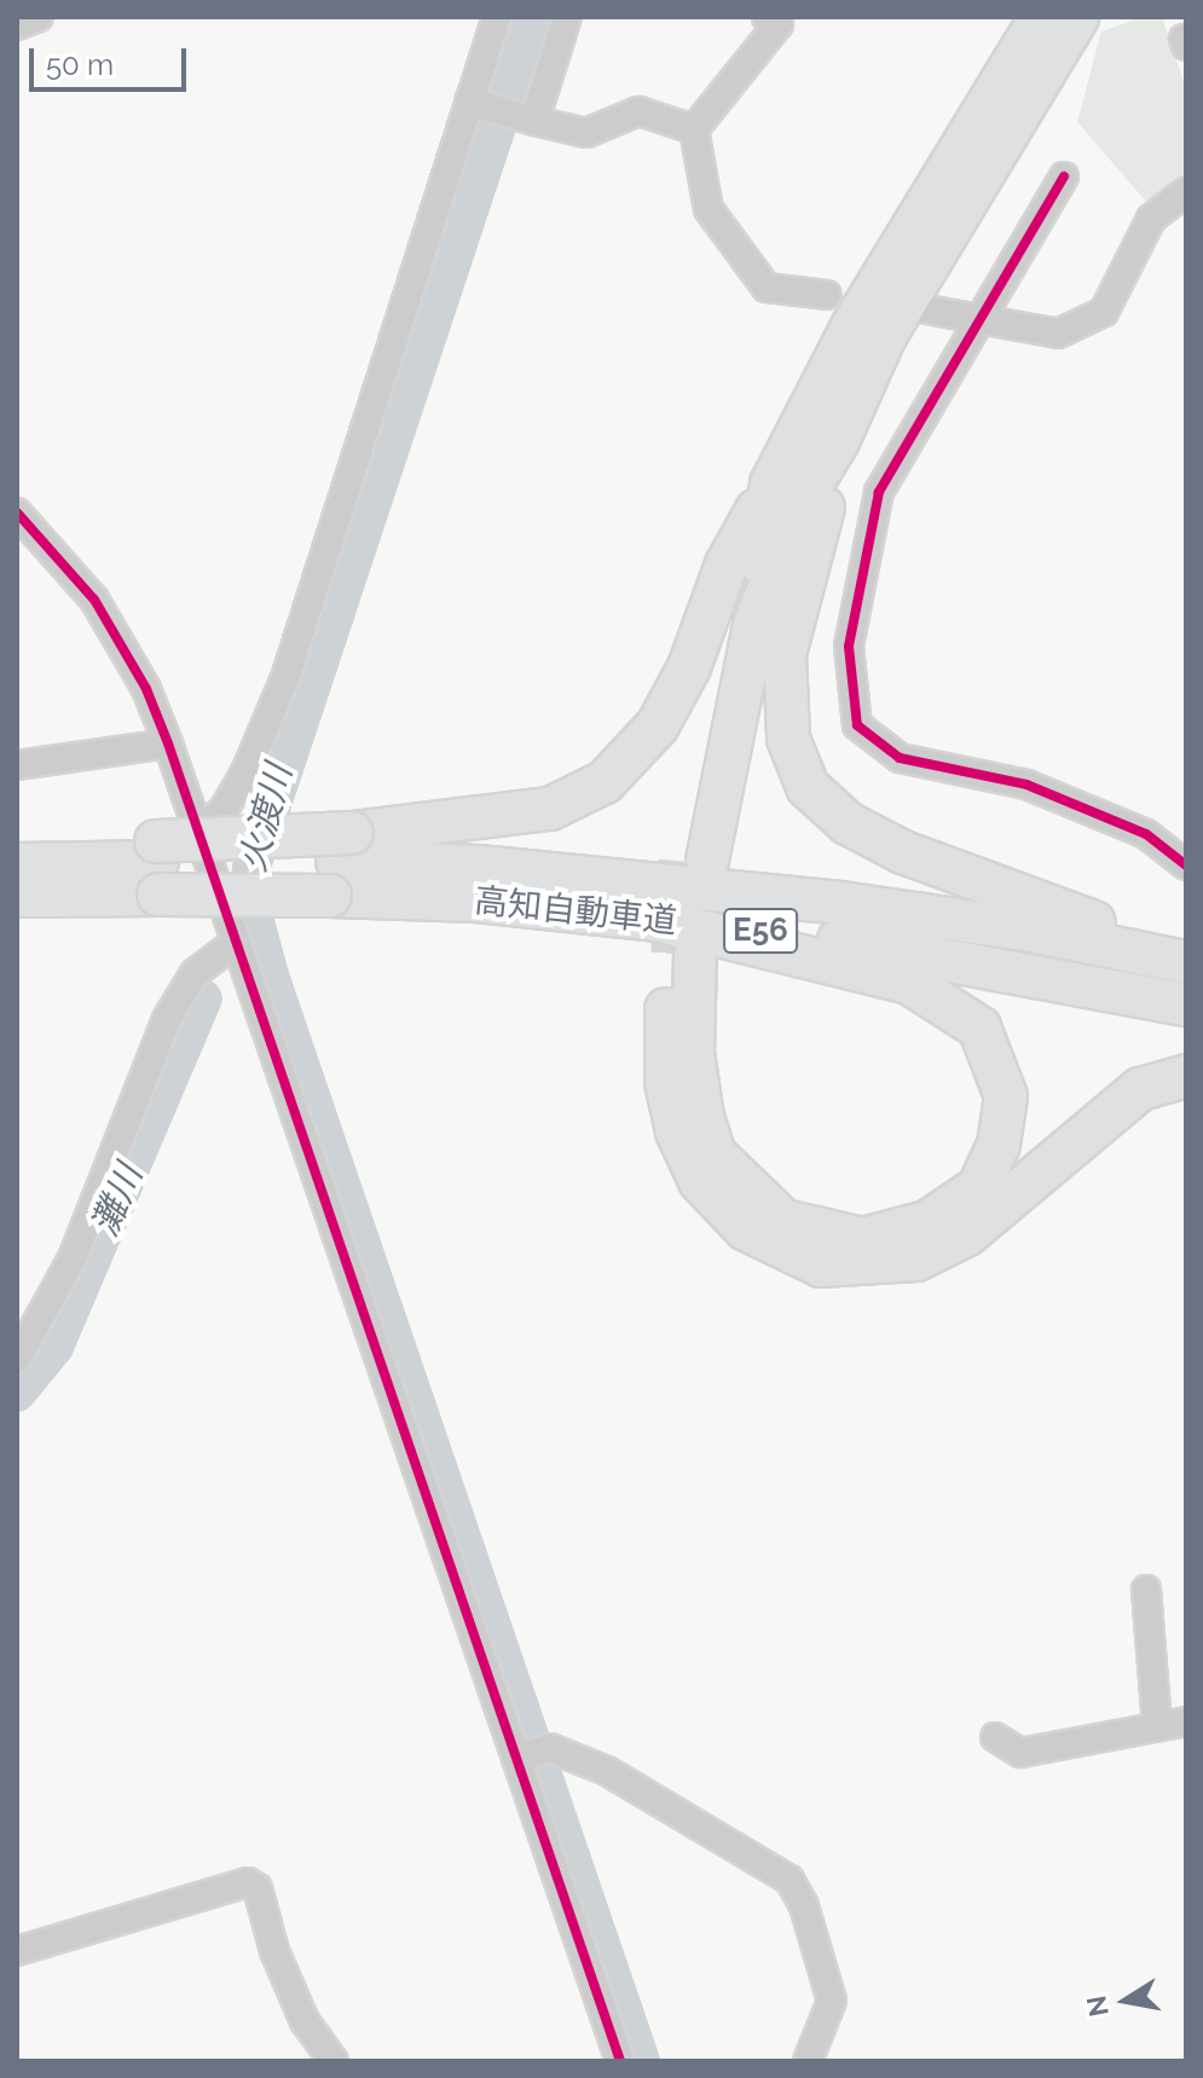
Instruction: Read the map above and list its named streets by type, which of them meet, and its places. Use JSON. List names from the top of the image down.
{
  "streets": {
    "highway": ["高知自動車道", "E56"]
  },
  "water": ["火渡川", "灘川"],
  "scale_bar": "50 m",
  "north": "left"
}
